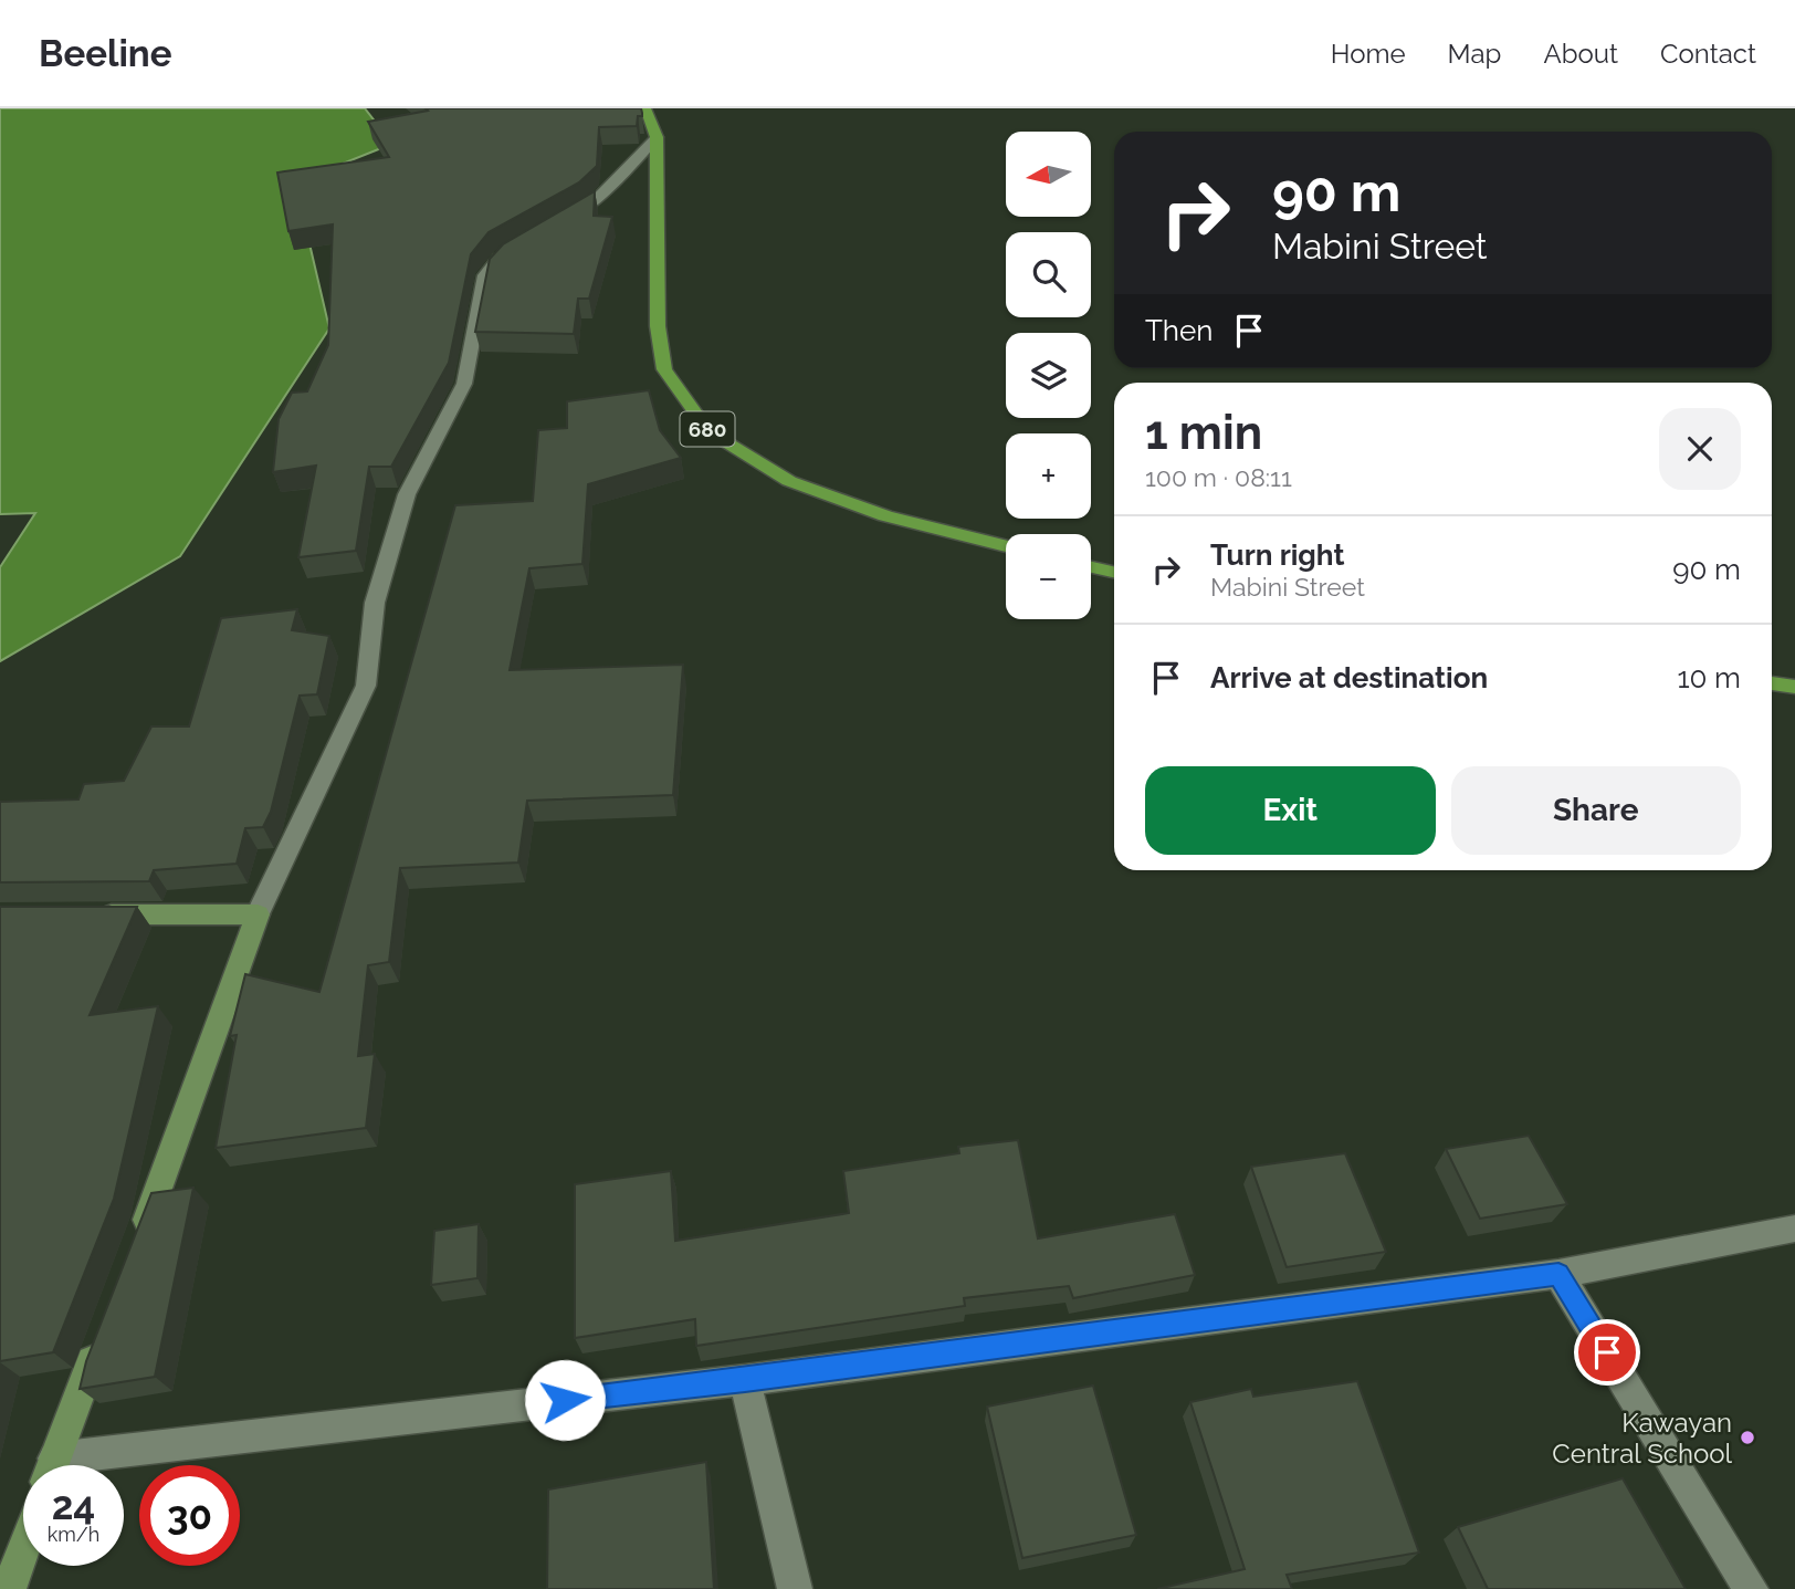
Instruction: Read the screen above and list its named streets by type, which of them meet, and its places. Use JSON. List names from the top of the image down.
{
  "streets": {
    "main road": ["680"]
  },
  "places": ["Kawayan Central School"],
  "north": "left",
  "page": {
    "header": "Beeline",
    "nav": [
      "Home",
      "Map",
      "About",
      "Contact"
    ],
    "map_buttons": ["+", "−"],
    "turn": ["90 m", "Mabini Street"],
    "then": "Then",
    "heading": ["1 min", "100 m · 08:11"],
    "list": [
      {
        "name": "Turn right",
        "note": "Mabini Street",
        "value": "90 m"
      },
      {
        "name": "Arrive at destination",
        "value": "10 m"
      }
    ],
    "buttons": ["Exit", "Share"],
    "speed": "24 km/h",
    "limit": "30"
  }
}
